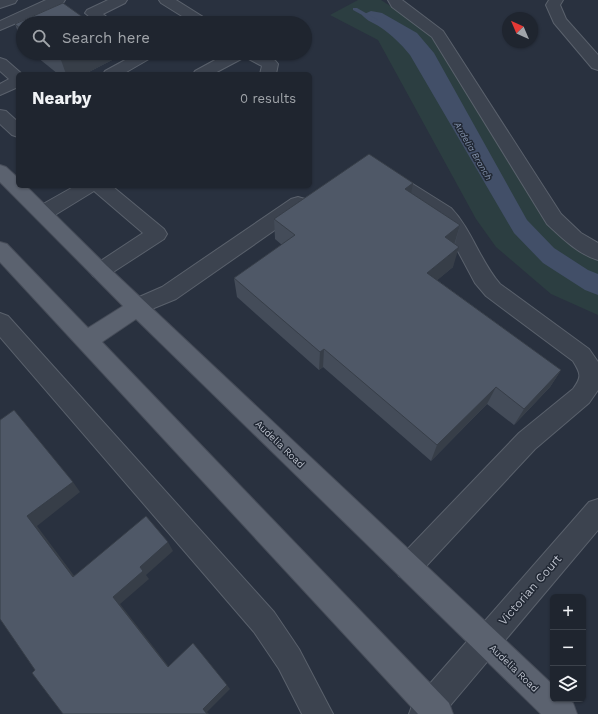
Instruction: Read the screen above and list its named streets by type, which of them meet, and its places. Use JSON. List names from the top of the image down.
{
  "streets": {
    "main road": ["Audelia Road"],
    "street": ["Victorian Court"]
  },
  "crossings": [
    ["Audelia Road", "Victorian Court"]
  ],
  "water": ["Audelia Branch"],
  "north": "top left",
  "page": {
    "search": "Search here",
    "heading": ["Nearby", "0 results"],
    "map_buttons": ["+", "−"]
  }
}
